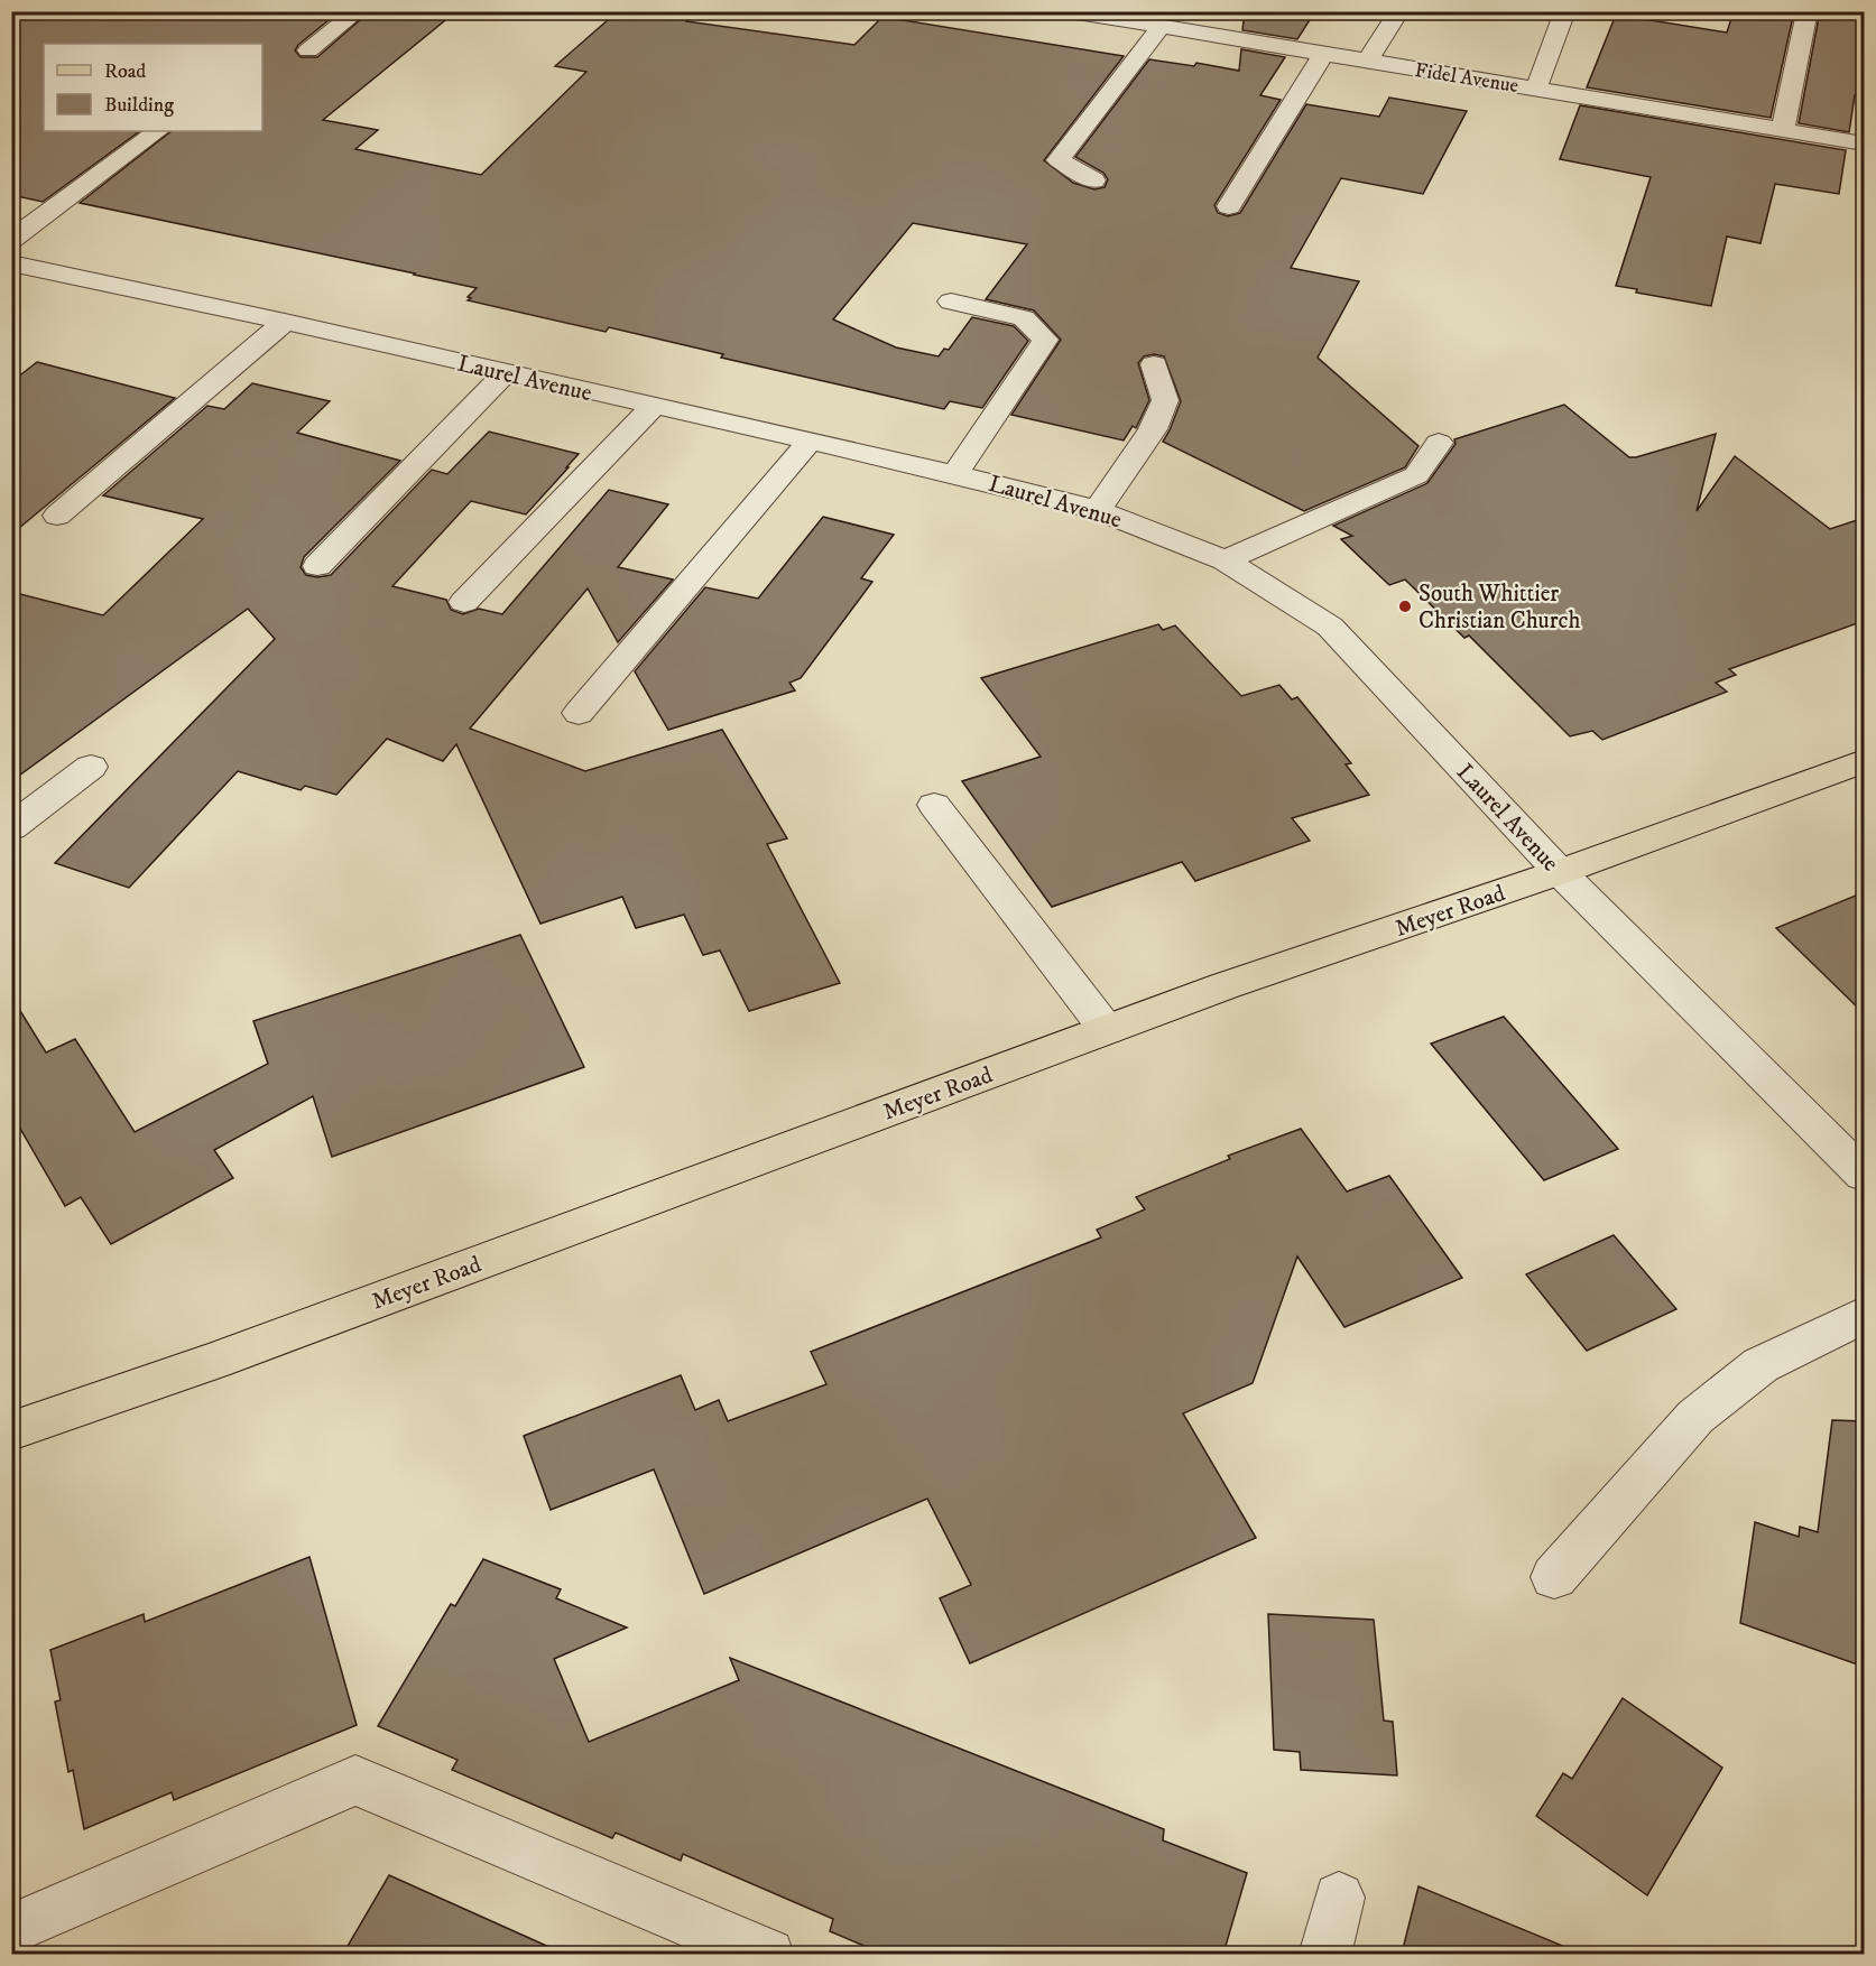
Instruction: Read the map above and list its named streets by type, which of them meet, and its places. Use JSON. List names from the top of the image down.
{
  "streets": {
    "main road": ["Meyer Road"],
    "street": ["Fidel Avenue", "Laurel Avenue"]
  },
  "crossings": [
    ["Laurel Avenue", "Meyer Road"]
  ],
  "places": ["South Whittier Christian Church"],
  "legend": ["Road", "Building"]
}
